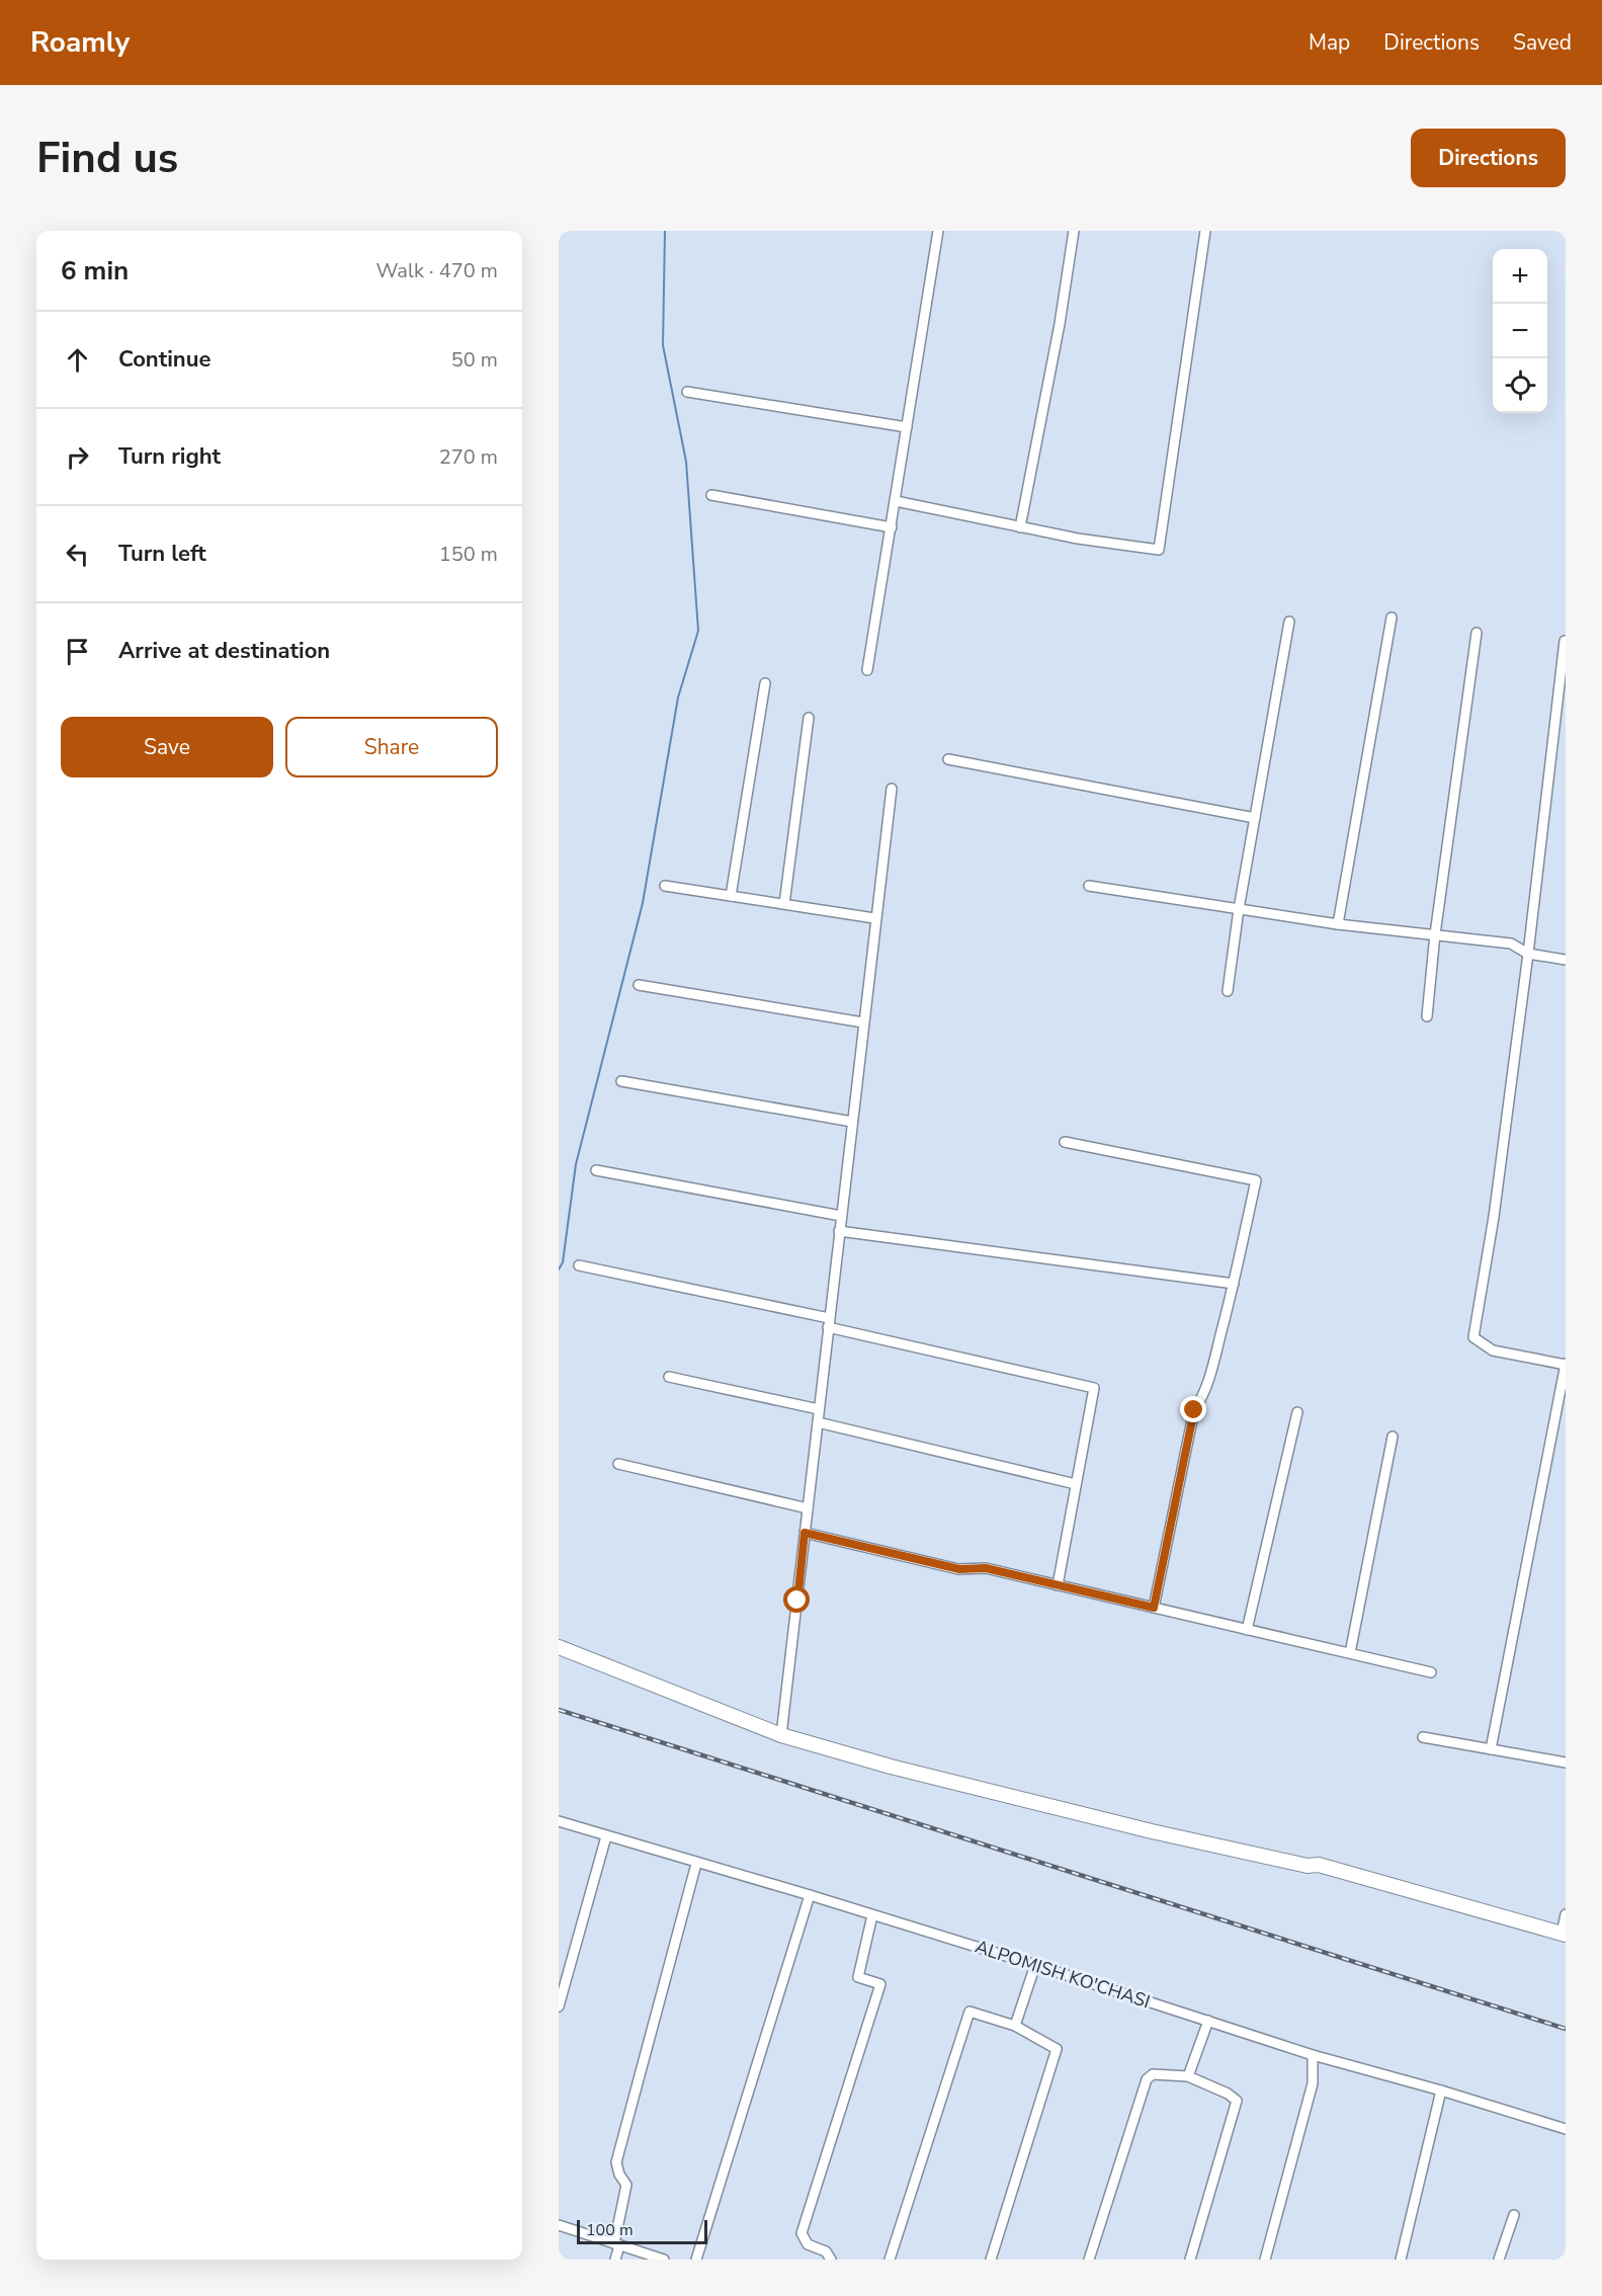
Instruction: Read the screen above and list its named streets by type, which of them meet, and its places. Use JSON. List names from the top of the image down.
{
  "streets": {
    "street": ["ALPOMISH KO'CHASI"]
  },
  "scale_bar": "100 m",
  "page": {
    "header": "Roamly",
    "nav": ["Map", "Directions", "Saved"],
    "buttons": [
      "Directions",
      ["Save", "Share"]
    ],
    "title": "Find us",
    "heading": ["6 min", "Walk · 470 m"],
    "map_buttons": ["+", "−"],
    "list": [
      ["Continue", "50 m"],
      ["Turn right", "270 m"],
      ["Turn left", "150 m"],
      "Arrive at destination"
    ],
    "scale": "100 m"
  }
}
